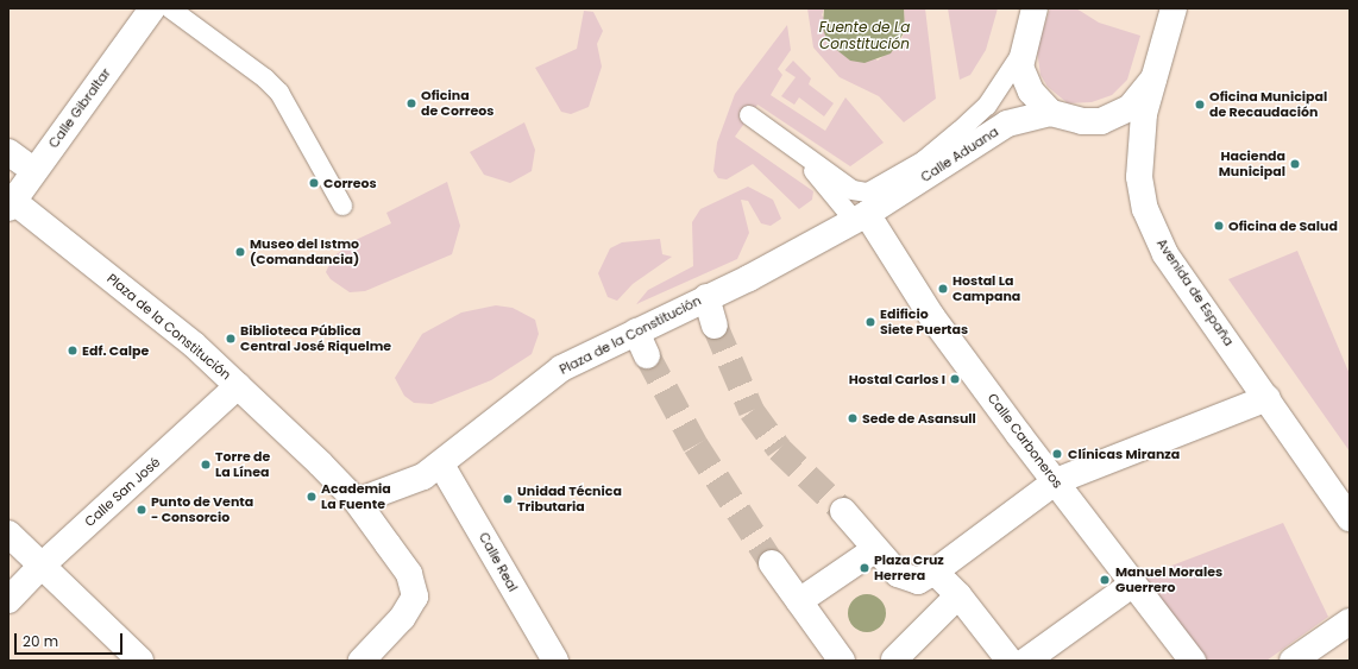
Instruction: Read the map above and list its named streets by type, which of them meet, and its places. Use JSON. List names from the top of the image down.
{
  "streets": {
    "street": [
      "Calle Gibraltar",
      "Calle Aduana",
      "Avenida de España",
      "Plaza de la Constitución",
      "Calle Carboneros",
      "Calle San José",
      "Calle Real"
    ]
  },
  "crossings": [
    ["Calle Gibraltar", "Plaza de la Constitución"],
    ["Calle Aduana", "Plaza de la Constitución"],
    ["Calle Aduana", "Calle Carboneros"],
    ["Plaza de la Constitución", "Calle Carboneros"],
    ["Plaza de la Constitución", "Calle San José"],
    ["Plaza de la Constitución", "Calle Real"]
  ],
  "water": ["Fuente de La Constitución"],
  "places": [
    "Oficina de Correos",
    "Oficina Municipal de Recaudación",
    "Hacienda Municipal",
    "Correos",
    "Oficina de Salud",
    "Museo del Istmo (Comandancia)",
    "Hostal La Campana",
    "Edificio Siete Puertas",
    "Biblioteca Pública Central José Riquelme",
    "Edf. Calpe",
    "Hostal Carlos I",
    "Sede de Asansull",
    "Clínicas Miranza",
    "Torre de La Línea",
    "Academia La Fuente",
    "Unidad Técnica Tributaria",
    "Punto de Venta - Consorcio",
    "Plaza Cruz Herrera",
    "Manuel Morales Guerrero"
  ],
  "scale_bar": "20 m"
}
